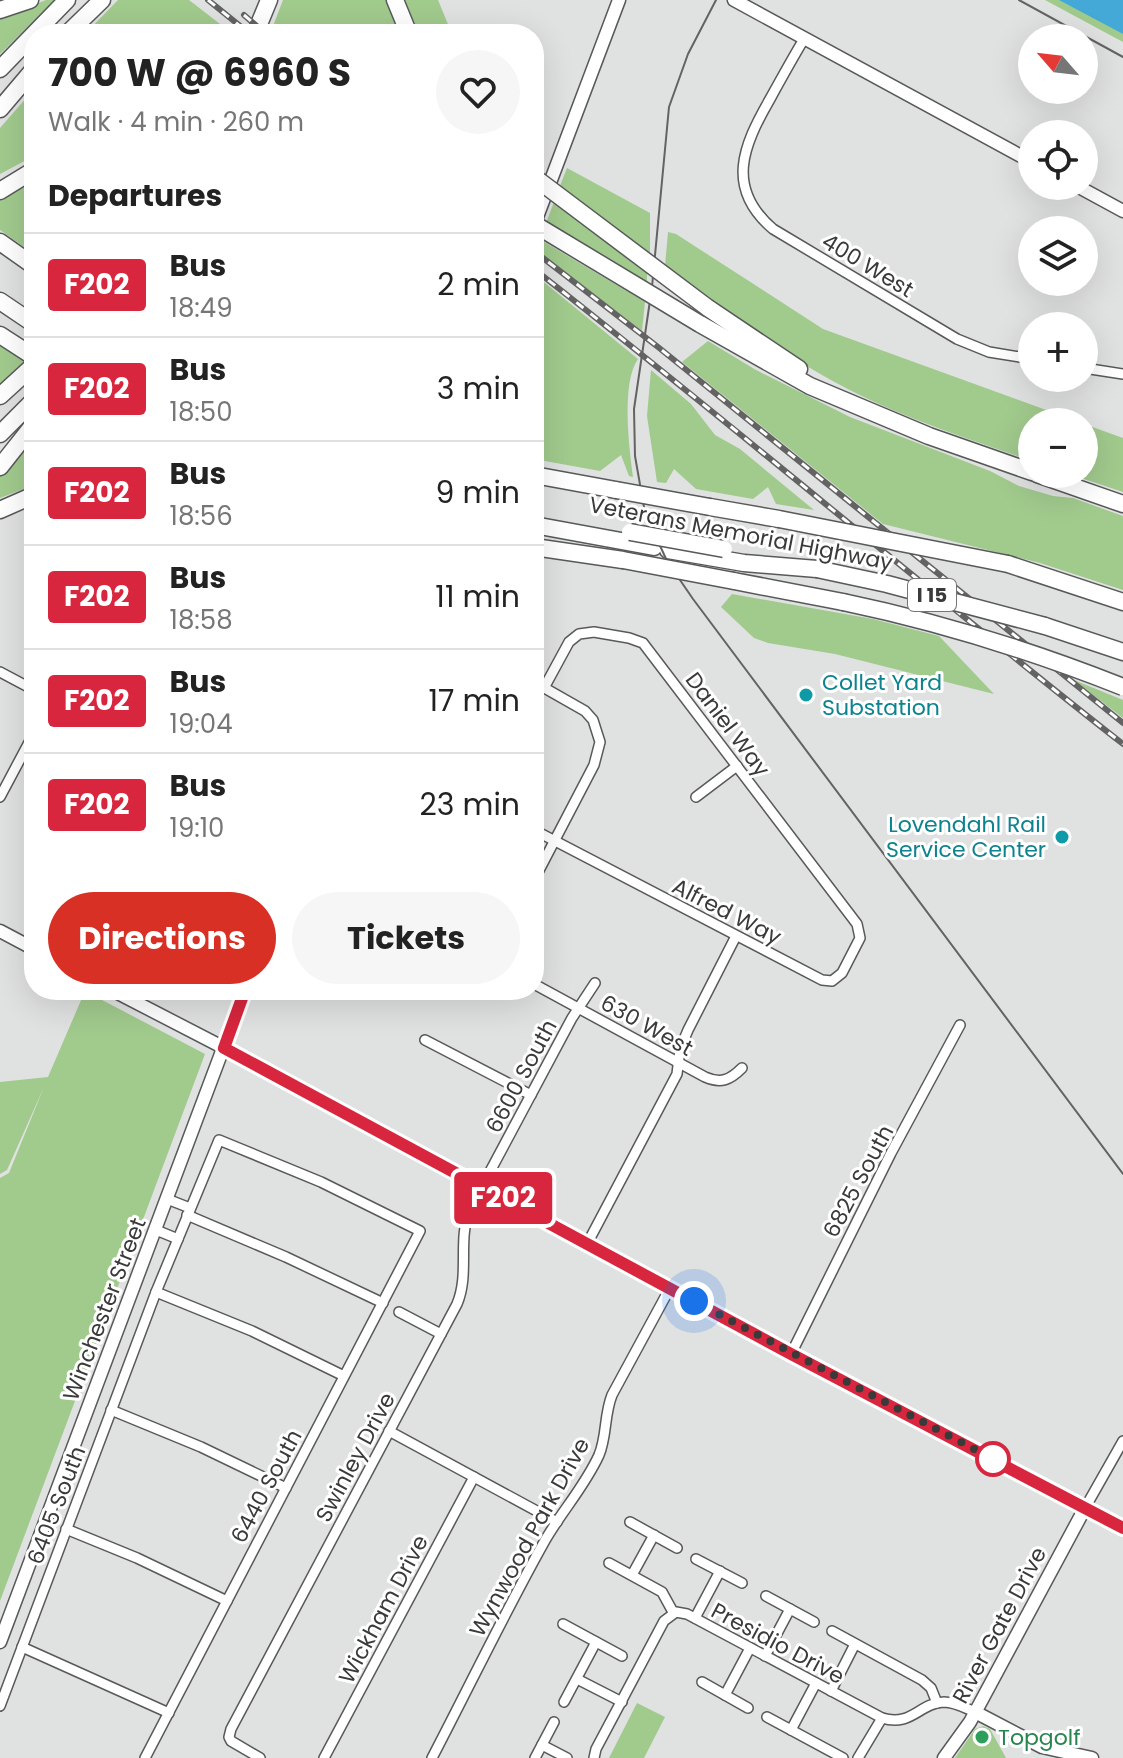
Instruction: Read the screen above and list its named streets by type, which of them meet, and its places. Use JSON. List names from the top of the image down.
{
  "streets": {
    "highway": ["Veterans Memorial Highway", "I 15"],
    "main road": ["Winchester Street", "River Gate Drive"],
    "street": [
      "400 West",
      "Daniel Way",
      "Alfred Way",
      "630 West",
      "6600 South",
      "6825 South",
      "Swinley Drive",
      "6440 South",
      "6405 South",
      "Wynwood Park Drive",
      "Wickham Drive",
      "Presidio Drive"
    ]
  },
  "crossings": [
    ["Daniel Way", "Alfred Way"],
    ["630 West", "6600 South"],
    ["6600 South", "Swinley Drive"],
    ["6440 South", "6405 South"]
  ],
  "places": ["Collet Yard Substation", "Lovendahl Rail Service Center", "Topgolf"],
  "lines": ["bus line F202"],
  "north": "top left",
  "page": {
    "on_map": "F202",
    "map_buttons": ["+", "−"],
    "heading": [
      ["700 W @ 6960 S", "Walk · 4 min · 260 m"],
      "Departures"
    ],
    "list": [
      {
        "mark": "F202",
        "name": "Bus",
        "note": "18:49",
        "value": "2 min"
      },
      {
        "mark": "F202",
        "name": "Bus",
        "note": "18:50",
        "value": "3 min"
      },
      {
        "mark": "F202",
        "name": "Bus",
        "note": "18:56",
        "value": "9 min"
      },
      {
        "mark": "F202",
        "name": "Bus",
        "note": "18:58",
        "value": "11 min"
      },
      {
        "mark": "F202",
        "name": "Bus",
        "note": "19:04",
        "value": "17 min"
      },
      {
        "mark": "F202",
        "name": "Bus",
        "note": "19:10",
        "value": "23 min"
      }
    ],
    "buttons": ["Directions", "Tickets"]
  }
}
